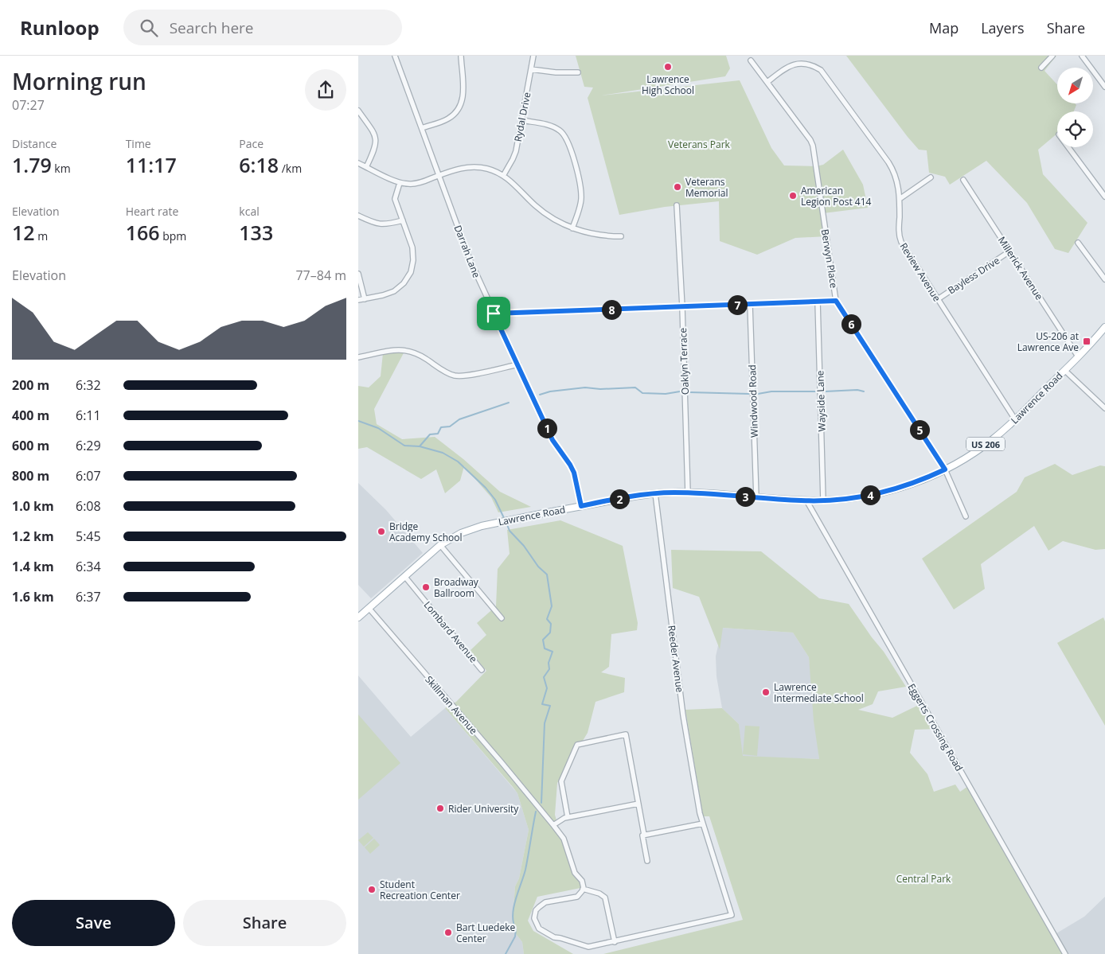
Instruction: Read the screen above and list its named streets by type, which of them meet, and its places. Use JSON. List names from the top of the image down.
{
  "streets": {
    "main road": ["Lawrence Road", "US 206"],
    "street": [
      "Rydal Drive",
      "Darrah Lane",
      "Berwyn Place",
      "Millerick Avenue",
      "Review Avenue",
      "Bayless Drive",
      "Oaklyn Terrace",
      "Windwood Road",
      "Wayside Lane",
      "Lombard Avenue",
      "Reeder Avenue",
      "Skillman Avenue",
      "Eggerts Crossing Road"
    ]
  },
  "crossings": [
    ["Darrah Lane", "Lawrence Road"],
    ["Berwyn Place", "Review Avenue"],
    ["Berwyn Place", "Lawrence Road"],
    ["Millerick Avenue", "Bayless Drive"],
    ["Millerick Avenue", "Lawrence Road"],
    ["Review Avenue", "Bayless Drive"],
    ["Review Avenue", "Lawrence Road"],
    ["Oaklyn Terrace", "Lawrence Road"],
    ["Lawrence Road", "Windwood Road"],
    ["Lawrence Road", "Wayside Lane"],
    ["Lawrence Road", "Lombard Avenue"],
    ["Lawrence Road", "Reeder Avenue"],
    ["Lawrence Road", "Skillman Avenue"],
    ["Lawrence Road", "Eggerts Crossing Road"]
  ],
  "parks": ["Veterans Park", "Central Park"],
  "places": {
    "other": [
      "Lawrence High School",
      "Veterans Memorial",
      "American Legion Post 414",
      "Bridge Academy School",
      "Broadway Ballroom",
      "Lawrence Intermediate School",
      "Rider University",
      "Student Recreation Center",
      "Bart Luedeke Center"
    ],
    "transit": ["US-206 at Lawrence Ave"]
  },
  "north": "bottom left",
  "page": {
    "header": "Runloop",
    "search": "Search here",
    "nav": ["Map", "Layers", "Share"],
    "heading": ["Morning run", "07:27"],
    "stats": [
      ["Distance", "1.79 km"],
      ["Time", "11:17"],
      ["Pace", "6:18 /km"],
      ["Elevation", "12 m"],
      ["Heart rate", "166 bpm"],
      ["kcal", "133"]
    ],
    "chart": ["Elevation", "77–84 m"],
    "pins": [
      "7",
      "8",
      "6",
      "1",
      "5",
      "4",
      "3",
      "2"
    ],
    "list": [
      {
        "name": "200 m",
        "note": "6:32"
      },
      {
        "name": "400 m",
        "note": "6:11"
      },
      {
        "name": "600 m",
        "note": "6:29"
      },
      {
        "name": "800 m",
        "note": "6:07"
      },
      {
        "name": "1.0 km",
        "note": "6:08"
      },
      {
        "name": "1.2 km",
        "note": "5:45"
      },
      {
        "name": "1.4 km",
        "note": "6:34"
      },
      {
        "name": "1.6 km",
        "note": "6:37"
      }
    ],
    "buttons": ["Save", "Share"]
  }
}
